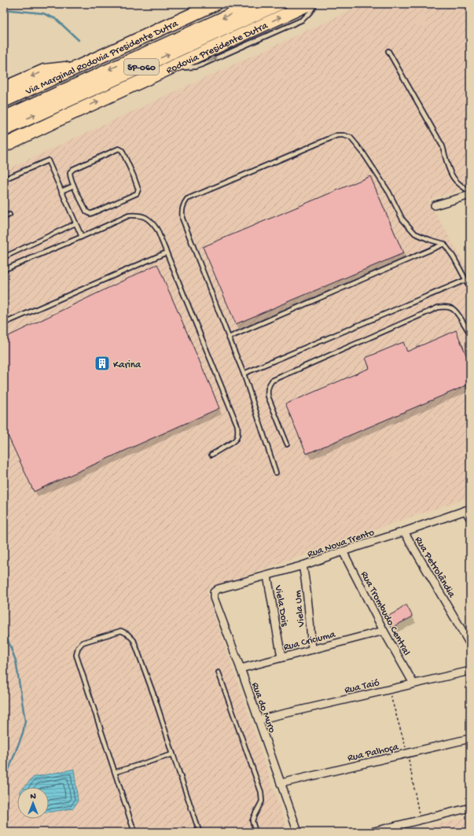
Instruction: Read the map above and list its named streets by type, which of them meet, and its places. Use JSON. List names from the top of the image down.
{
  "streets": {
    "highway": ["Rodovia Presidente Dutra", "Via Marginal Rodovia Presidente Dutra", "SP-060"],
    "street": [
      "Rua Nova Trento",
      "Rua Petrolândia",
      "Viela Dois",
      "Viela Um",
      "Rua Trombudo Central",
      "Rua Criciuma",
      "Rua Taió",
      "Rua do Muro",
      "Rua Palhoça"
    ]
  },
  "crossings": [
    ["Rua Nova Trento", "Rua Petrolândia"],
    ["Rua Nova Trento", "Viela Dois"],
    ["Rua Nova Trento", "Viela Um"],
    ["Rua Nova Trento", "Rua Trombudo Central"],
    ["Rua Nova Trento", "Rua do Muro"],
    ["Viela Dois", "Rua Criciuma"],
    ["Viela Um", "Rua Criciuma"],
    ["Rua Trombudo Central", "Rua Criciuma"],
    ["Rua Trombudo Central", "Rua Taió"],
    ["Rua Criciuma", "Rua do Muro"],
    ["Rua Taió", "Rua do Muro"],
    ["Rua do Muro", "Rua Palhoça"]
  ],
  "places": {
    "building": ["Karina"]
  },
  "north": "top"
}
